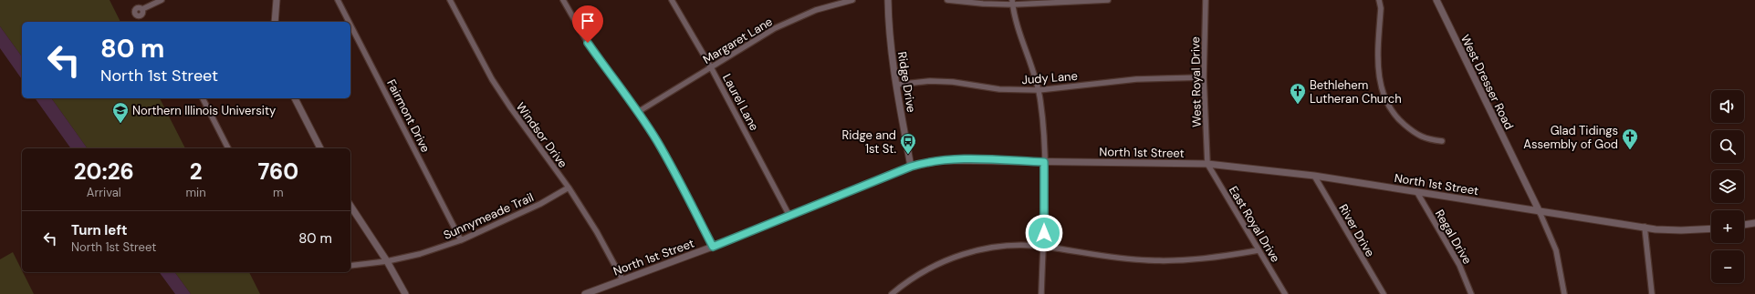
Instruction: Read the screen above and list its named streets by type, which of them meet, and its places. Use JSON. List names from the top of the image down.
{
  "streets": {
    "street": [
      "Margaret Lane",
      "Judy Lane",
      "Ridge Drive",
      "West Royal Drive",
      "West Dresser Road",
      "Laurel Lane",
      "Fairmont Drive",
      "Windsor Drive",
      "North 1st Street",
      "Sunnymeade Trail",
      "East Royal Drive",
      "River Drive",
      "Regal Drive"
    ]
  },
  "crossings": [
    ["Margaret Lane", "Laurel Lane"],
    ["Judy Lane", "Ridge Drive"],
    ["Judy Lane", "West Royal Drive"],
    ["Ridge Drive", "North 1st Street"],
    ["West Royal Drive", "North 1st Street"],
    ["West Royal Drive", "East Royal Drive"],
    ["West Dresser Road", "North 1st Street"],
    ["Laurel Lane", "North 1st Street"],
    ["Fairmont Drive", "Sunnymeade Trail"],
    ["Windsor Drive", "North 1st Street"],
    ["Windsor Drive", "Sunnymeade Trail"],
    ["North 1st Street", "East Royal Drive"],
    ["North 1st Street", "River Drive"],
    ["North 1st Street", "Regal Drive"]
  ],
  "places": {
    "church": ["Bethlehem Lutheran Church", "Glad Tidings Assembly of God"],
    "school or university": ["Northern Illinois University"],
    "bus stop": ["Ridge and 1st St."]
  },
  "page": {
    "turn": ["80 m", "North 1st Street"],
    "map_buttons": ["+", "−"],
    "eta": [
      "20:26",
      "Arrival",
      "2",
      "min",
      "760",
      "m"
    ],
    "list": [
      {
        "name": "Turn left",
        "note": "North 1st Street",
        "value": "80 m"
      }
    ]
  }
}
